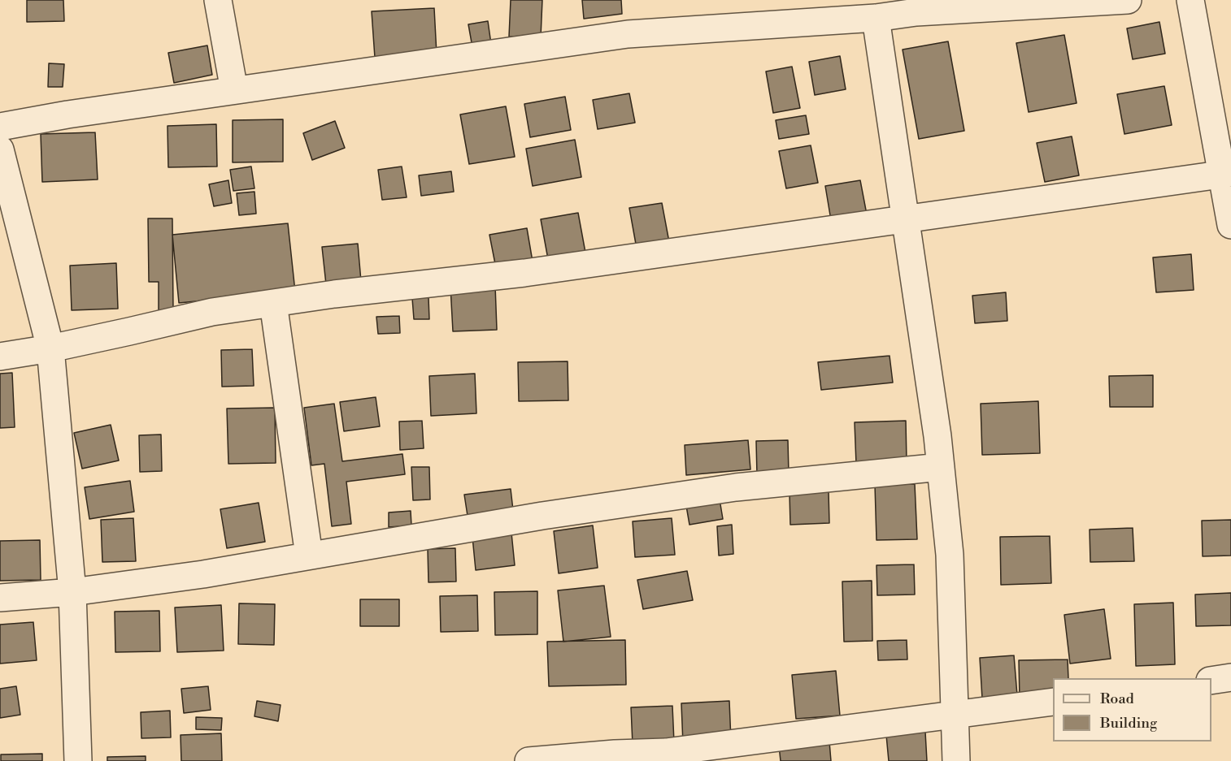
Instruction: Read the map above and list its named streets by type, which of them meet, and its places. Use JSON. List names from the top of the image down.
{
  "legend": ["Road", "Building"]
}
